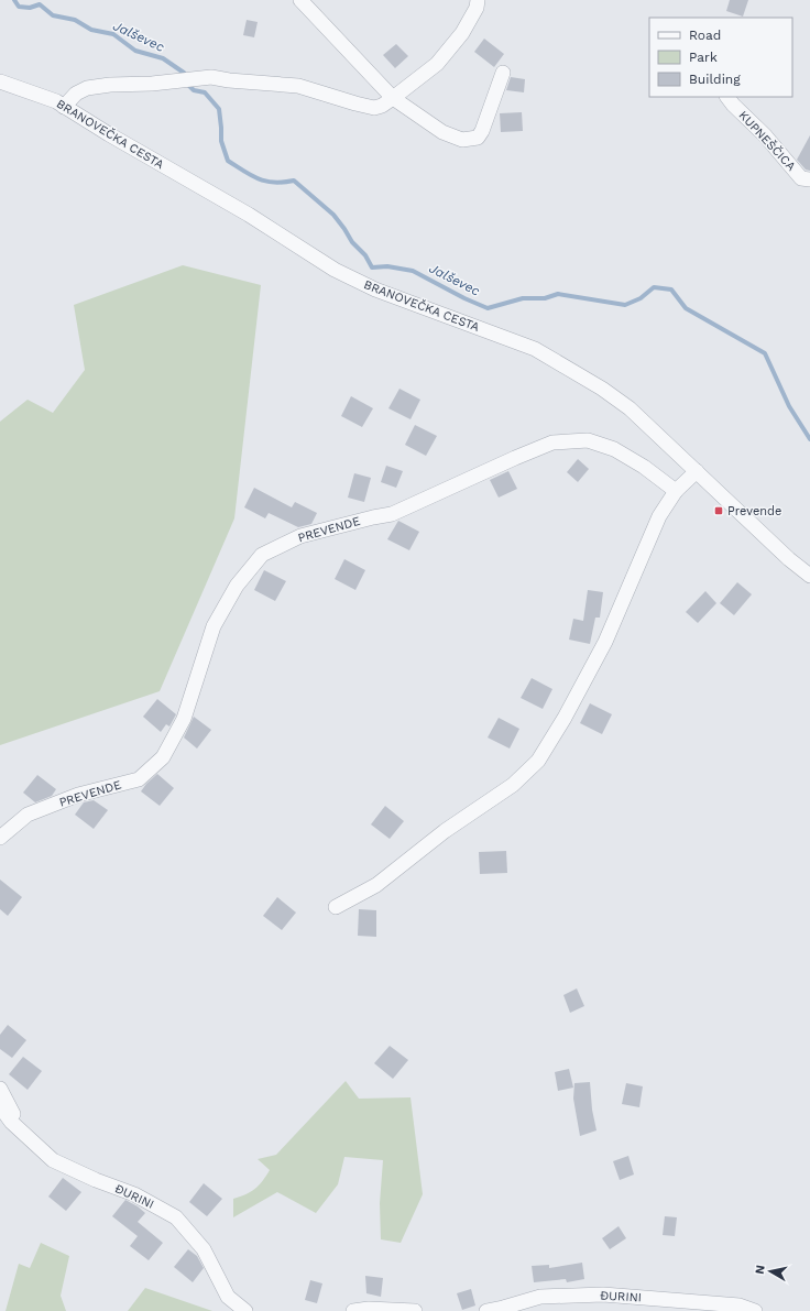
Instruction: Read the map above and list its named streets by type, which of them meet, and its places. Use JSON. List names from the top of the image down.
{
  "streets": {
    "street": [
      "BRANOVEČKA CESTA",
      "KUPNEŠČICA",
      "PREVENDE",
      "ĐURINI"
    ]
  },
  "water": ["Jalševec"],
  "places": {
    "transit": ["Prevende"]
  },
  "legend": ["Road", "Park", "Building"],
  "north": "left"
}
